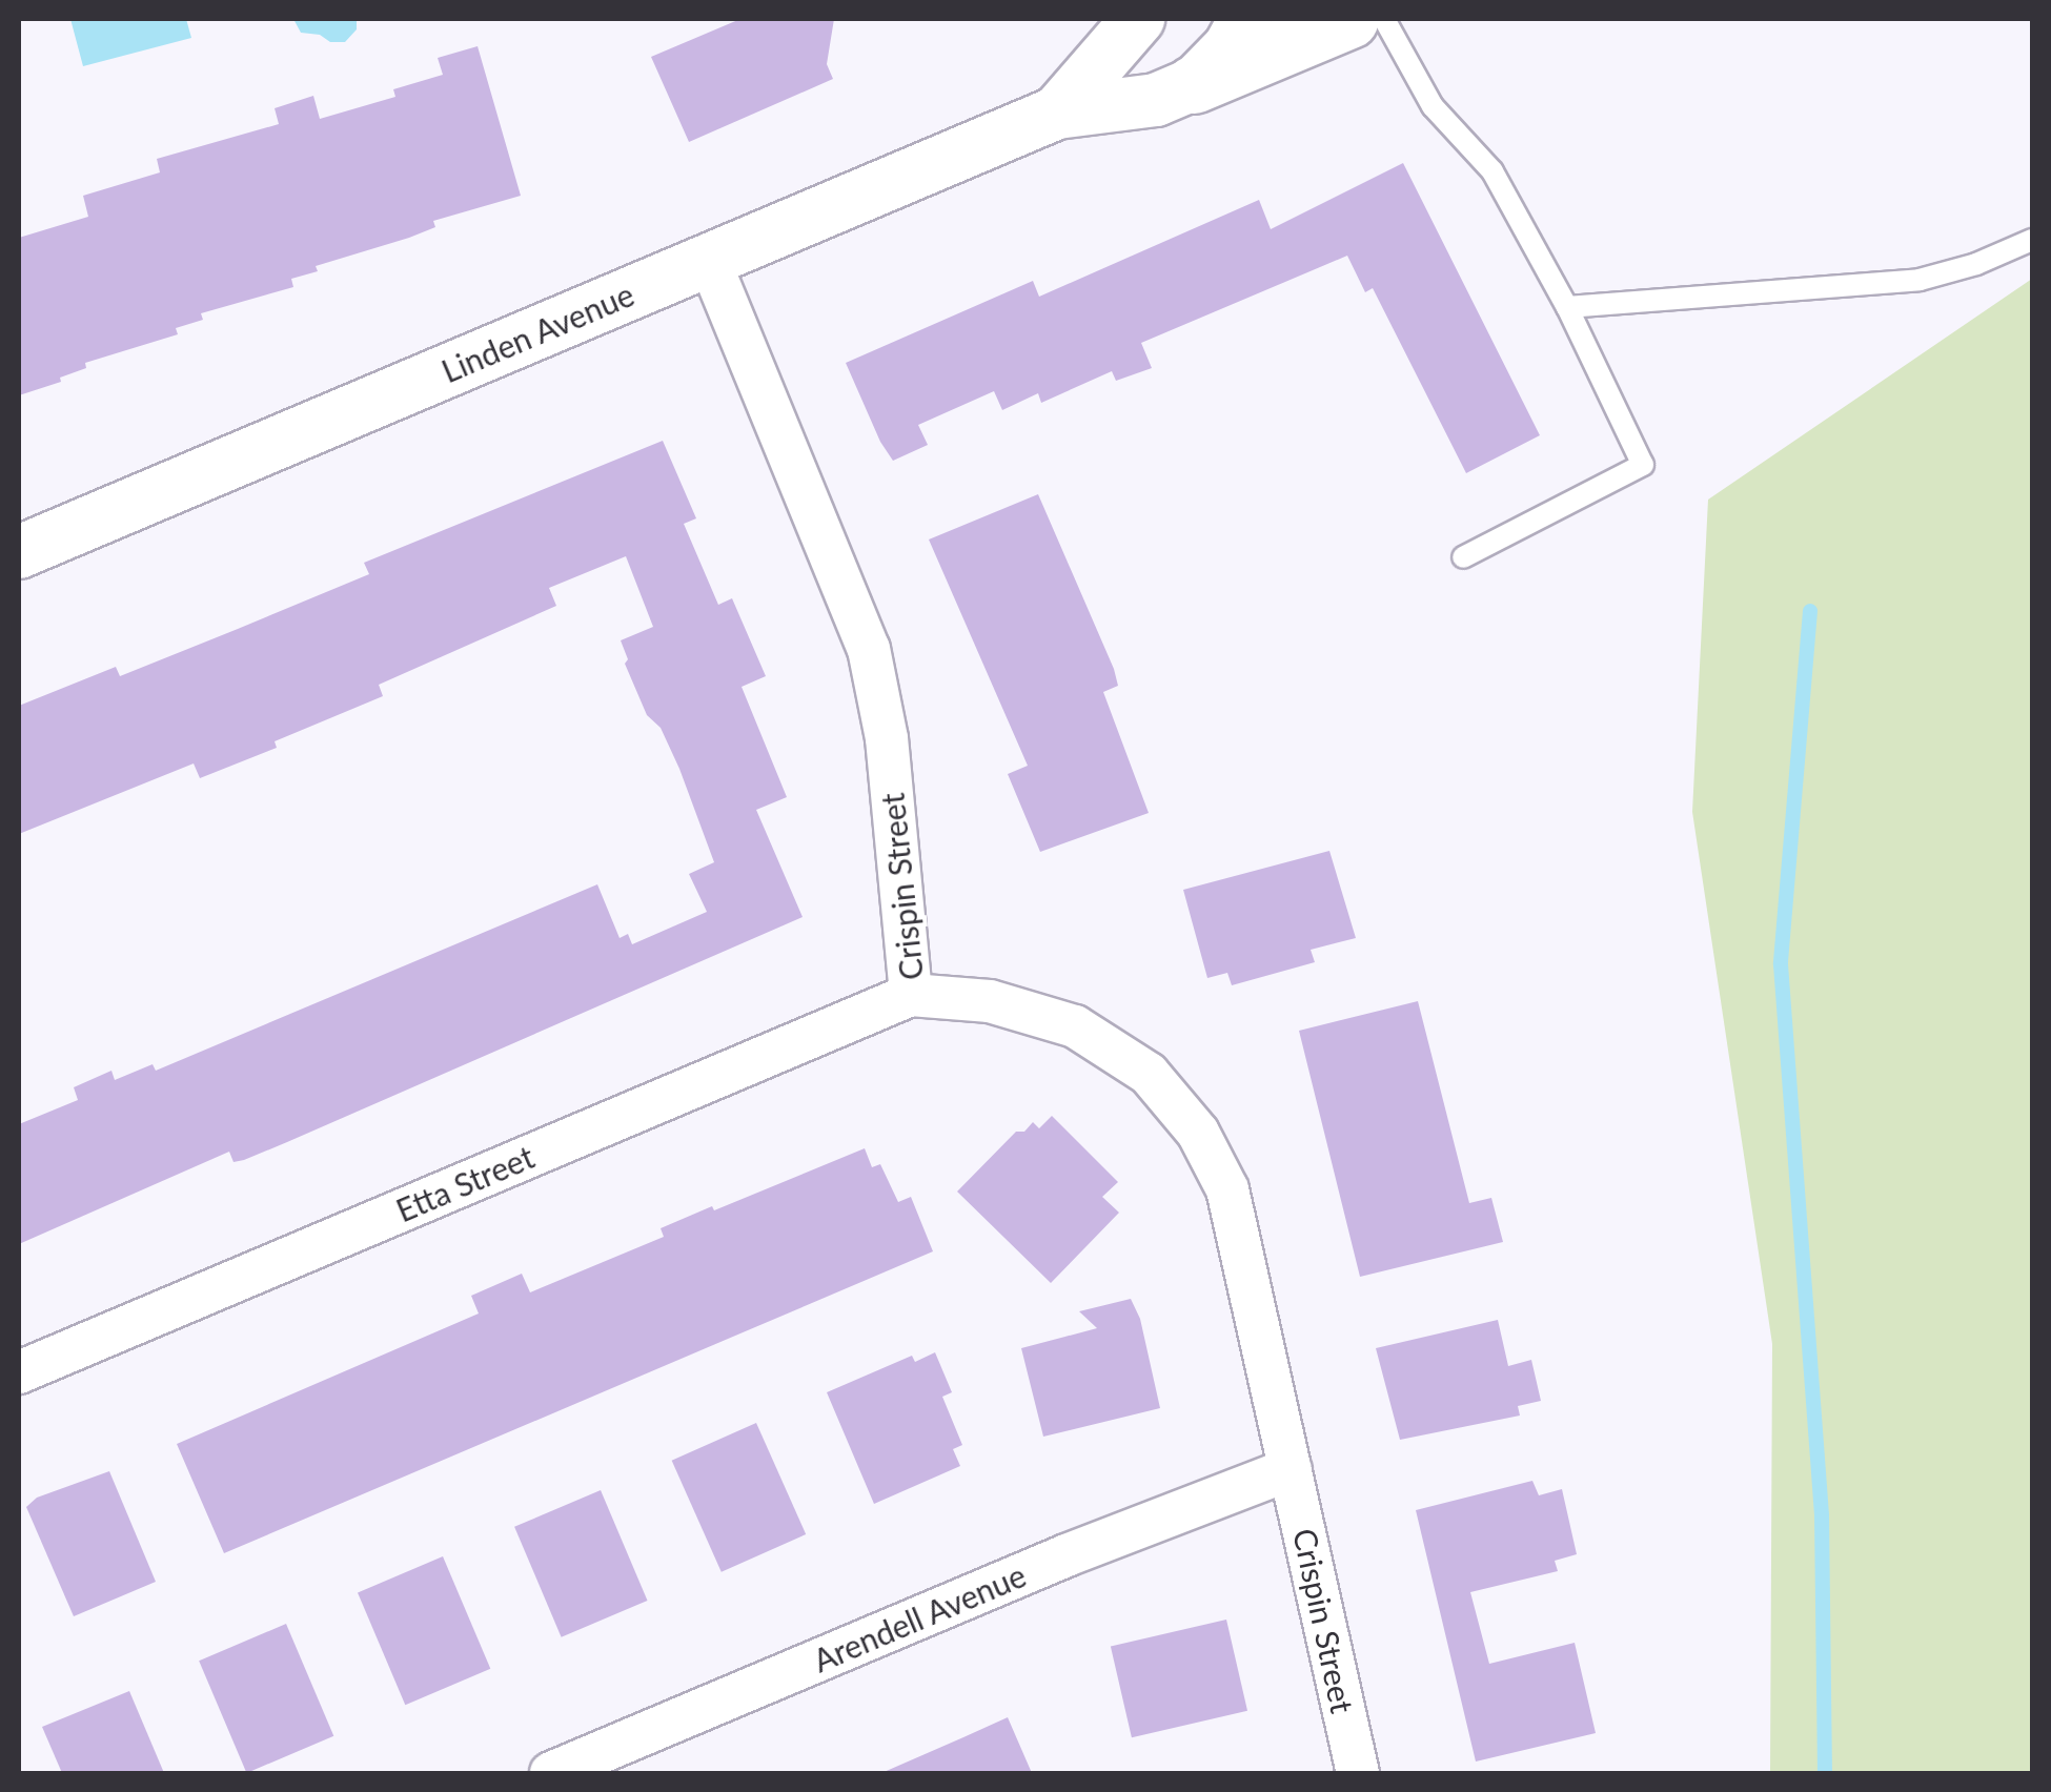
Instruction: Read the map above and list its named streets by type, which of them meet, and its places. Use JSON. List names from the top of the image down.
{
  "streets": {
    "street": [
      "Linden Avenue",
      "Crispin Street",
      "Etta Street",
      "Arendell Avenue"
    ]
  },
  "crossings": [
    ["Linden Avenue", "Crispin Street"],
    ["Crispin Street", "Etta Street"],
    ["Crispin Street", "Arendell Avenue"]
  ]
}
